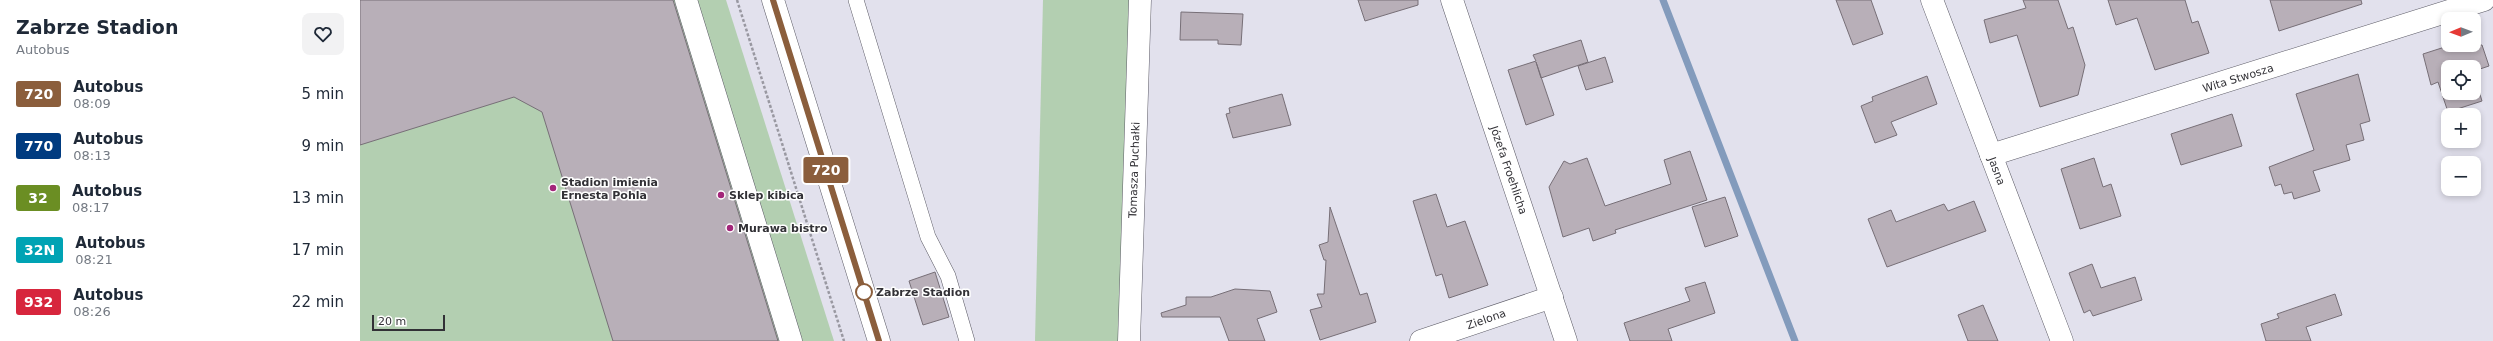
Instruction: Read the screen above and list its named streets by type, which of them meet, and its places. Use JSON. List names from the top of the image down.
{
  "streets": {
    "street": [
      "Wita Stwosza",
      "Tomasza Puchałki",
      "Józefa Froehlicha",
      "Jasna",
      "Zielona"
    ]
  },
  "crossings": [
    ["Wita Stwosza", "Jasna"],
    ["Józefa Froehlicha", "Zielona"]
  ],
  "places": [
    "Stadion imienia Ernesta Pohla",
    "Sklep kibica",
    "Murawa bistro",
    "Zabrze Stadion"
  ],
  "lines": ["bus line 720"],
  "scale_bar": "20 m",
  "north": "left",
  "page": {
    "heading": ["Zabrze Stadion", "Autobus"],
    "on_map": "720",
    "map_buttons": ["+", "−"],
    "list": [
      {
        "mark": "720",
        "name": "Autobus",
        "note": "08:09",
        "value": "5 min"
      },
      {
        "mark": "770",
        "name": "Autobus",
        "note": "08:13",
        "value": "9 min"
      },
      {
        "mark": "32",
        "name": "Autobus",
        "note": "08:17",
        "value": "13 min"
      },
      {
        "mark": "32N",
        "name": "Autobus",
        "note": "08:21",
        "value": "17 min"
      },
      {
        "mark": "932",
        "name": "Autobus",
        "note": "08:26",
        "value": "22 min"
      }
    ],
    "scale": "20 m"
  }
}
